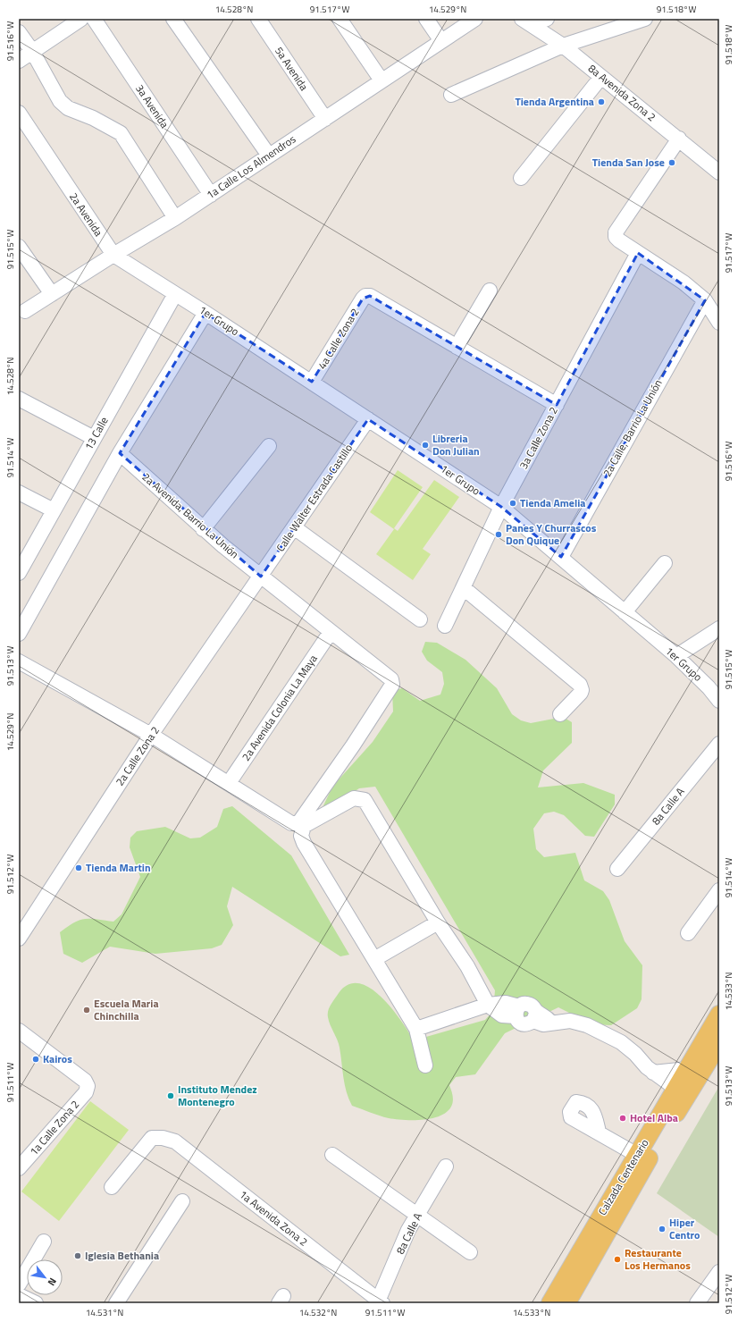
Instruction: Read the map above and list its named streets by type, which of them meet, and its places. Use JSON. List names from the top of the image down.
{
  "streets": {
    "main road": ["Calzada Centenario"],
    "street": [
      "5a Avenida",
      "8a Avenida Zona 2",
      "3a Avenida",
      "1a Calle Los Almendros",
      "2a Avenida",
      "1er Grupo",
      "4a Calle Zona 2",
      "2a Calle, Barrio La Unión",
      "13 Calle",
      "3a Calle Zona 2",
      "Calle Walter Estrada Castillo",
      "2a Avenida, Barrio La Unión",
      "2a Avenida Colonia La Maya",
      "2a Calle Zona 2",
      "8a Calle A",
      "1a Calle Zona 2",
      "1a Avenida Zona 2"
    ]
  },
  "crossings": [
    ["5a Avenida", "1a Calle Los Almendros"],
    ["3a Avenida", "1a Calle Los Almendros"],
    ["1a Calle Los Almendros", "2a Avenida"],
    ["2a Avenida", "1er Grupo"],
    ["2a Avenida", "13 Calle"],
    ["1er Grupo", "4a Calle Zona 2"],
    ["1er Grupo", "2a Calle, Barrio La Unión"],
    ["1er Grupo", "13 Calle"],
    ["1er Grupo", "3a Calle Zona 2"],
    ["1er Grupo", "Calle Walter Estrada Castillo"],
    ["Calle Walter Estrada Castillo", "2a Avenida, Barrio La Unión"],
    ["Calle Walter Estrada Castillo", "2a Calle Zona 2"],
    ["2a Avenida, Barrio La Unión", "2a Avenida Colonia La Maya"],
    ["2a Avenida, Barrio La Unión", "2a Calle Zona 2"],
    ["8a Calle A", "1a Avenida Zona 2"]
  ],
  "places": [
    "Tienda Argentina",
    "Tienda San Jose",
    "Libreria Don Julian",
    "Tienda Amelia",
    "Panes Y Churrascos Don Quique",
    "Tienda Martin",
    "Escuela Maria Chinchilla",
    "Kairos",
    "Instituto Mendez Montenegro",
    "Hotel Alba",
    "Hiper Centro",
    "Iglesia Bethania",
    "Restaurante Los Hermanos"
  ],
  "north": "bottom right",
  "coordinates": [
    "14.528°N",
    "91.517°W",
    "14.529°N",
    "91.518°W",
    "91.516°W",
    "91.515°W",
    "91.514°W",
    "91.513°W",
    "91.512°W",
    "14.533°N",
    "91.511°W",
    "14.531°N",
    "14.532°N"
  ]
}
